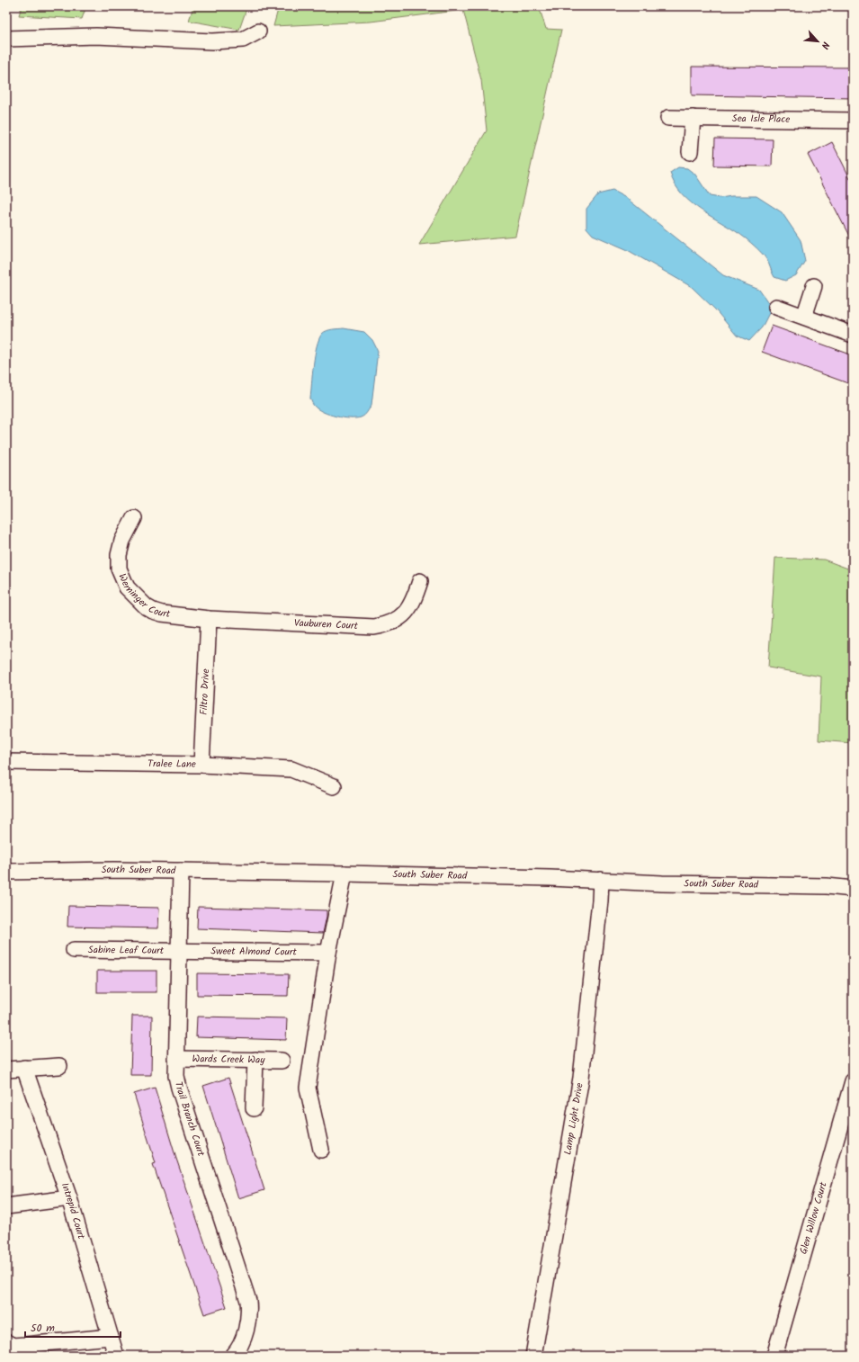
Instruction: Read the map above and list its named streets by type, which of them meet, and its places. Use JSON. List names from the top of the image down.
{
  "streets": {
    "street": [
      "Sea Isle Place",
      "Werninger Court",
      "Vauburen Court",
      "Filtro Drive",
      "Tralee Lane",
      "South Suber Road",
      "Sabine Leaf Court",
      "Sweet Almond Court",
      "Wards Creek Way",
      "Trail Branch Court",
      "Lamp Light Drive",
      "Intrepid Court",
      "Glen Willow Court"
    ]
  },
  "crossings": [
    ["Werninger Court", "Vauburen Court"],
    ["Werninger Court", "Filtro Drive"],
    ["Vauburen Court", "Filtro Drive"],
    ["Filtro Drive", "Tralee Lane"],
    ["South Suber Road", "Trail Branch Court"],
    ["South Suber Road", "Lamp Light Drive"],
    ["Sabine Leaf Court", "Sweet Almond Court"],
    ["Sabine Leaf Court", "Trail Branch Court"],
    ["Sweet Almond Court", "Trail Branch Court"],
    ["Wards Creek Way", "Trail Branch Court"]
  ],
  "scale_bar": "50 m",
  "north": "bottom right"
}
